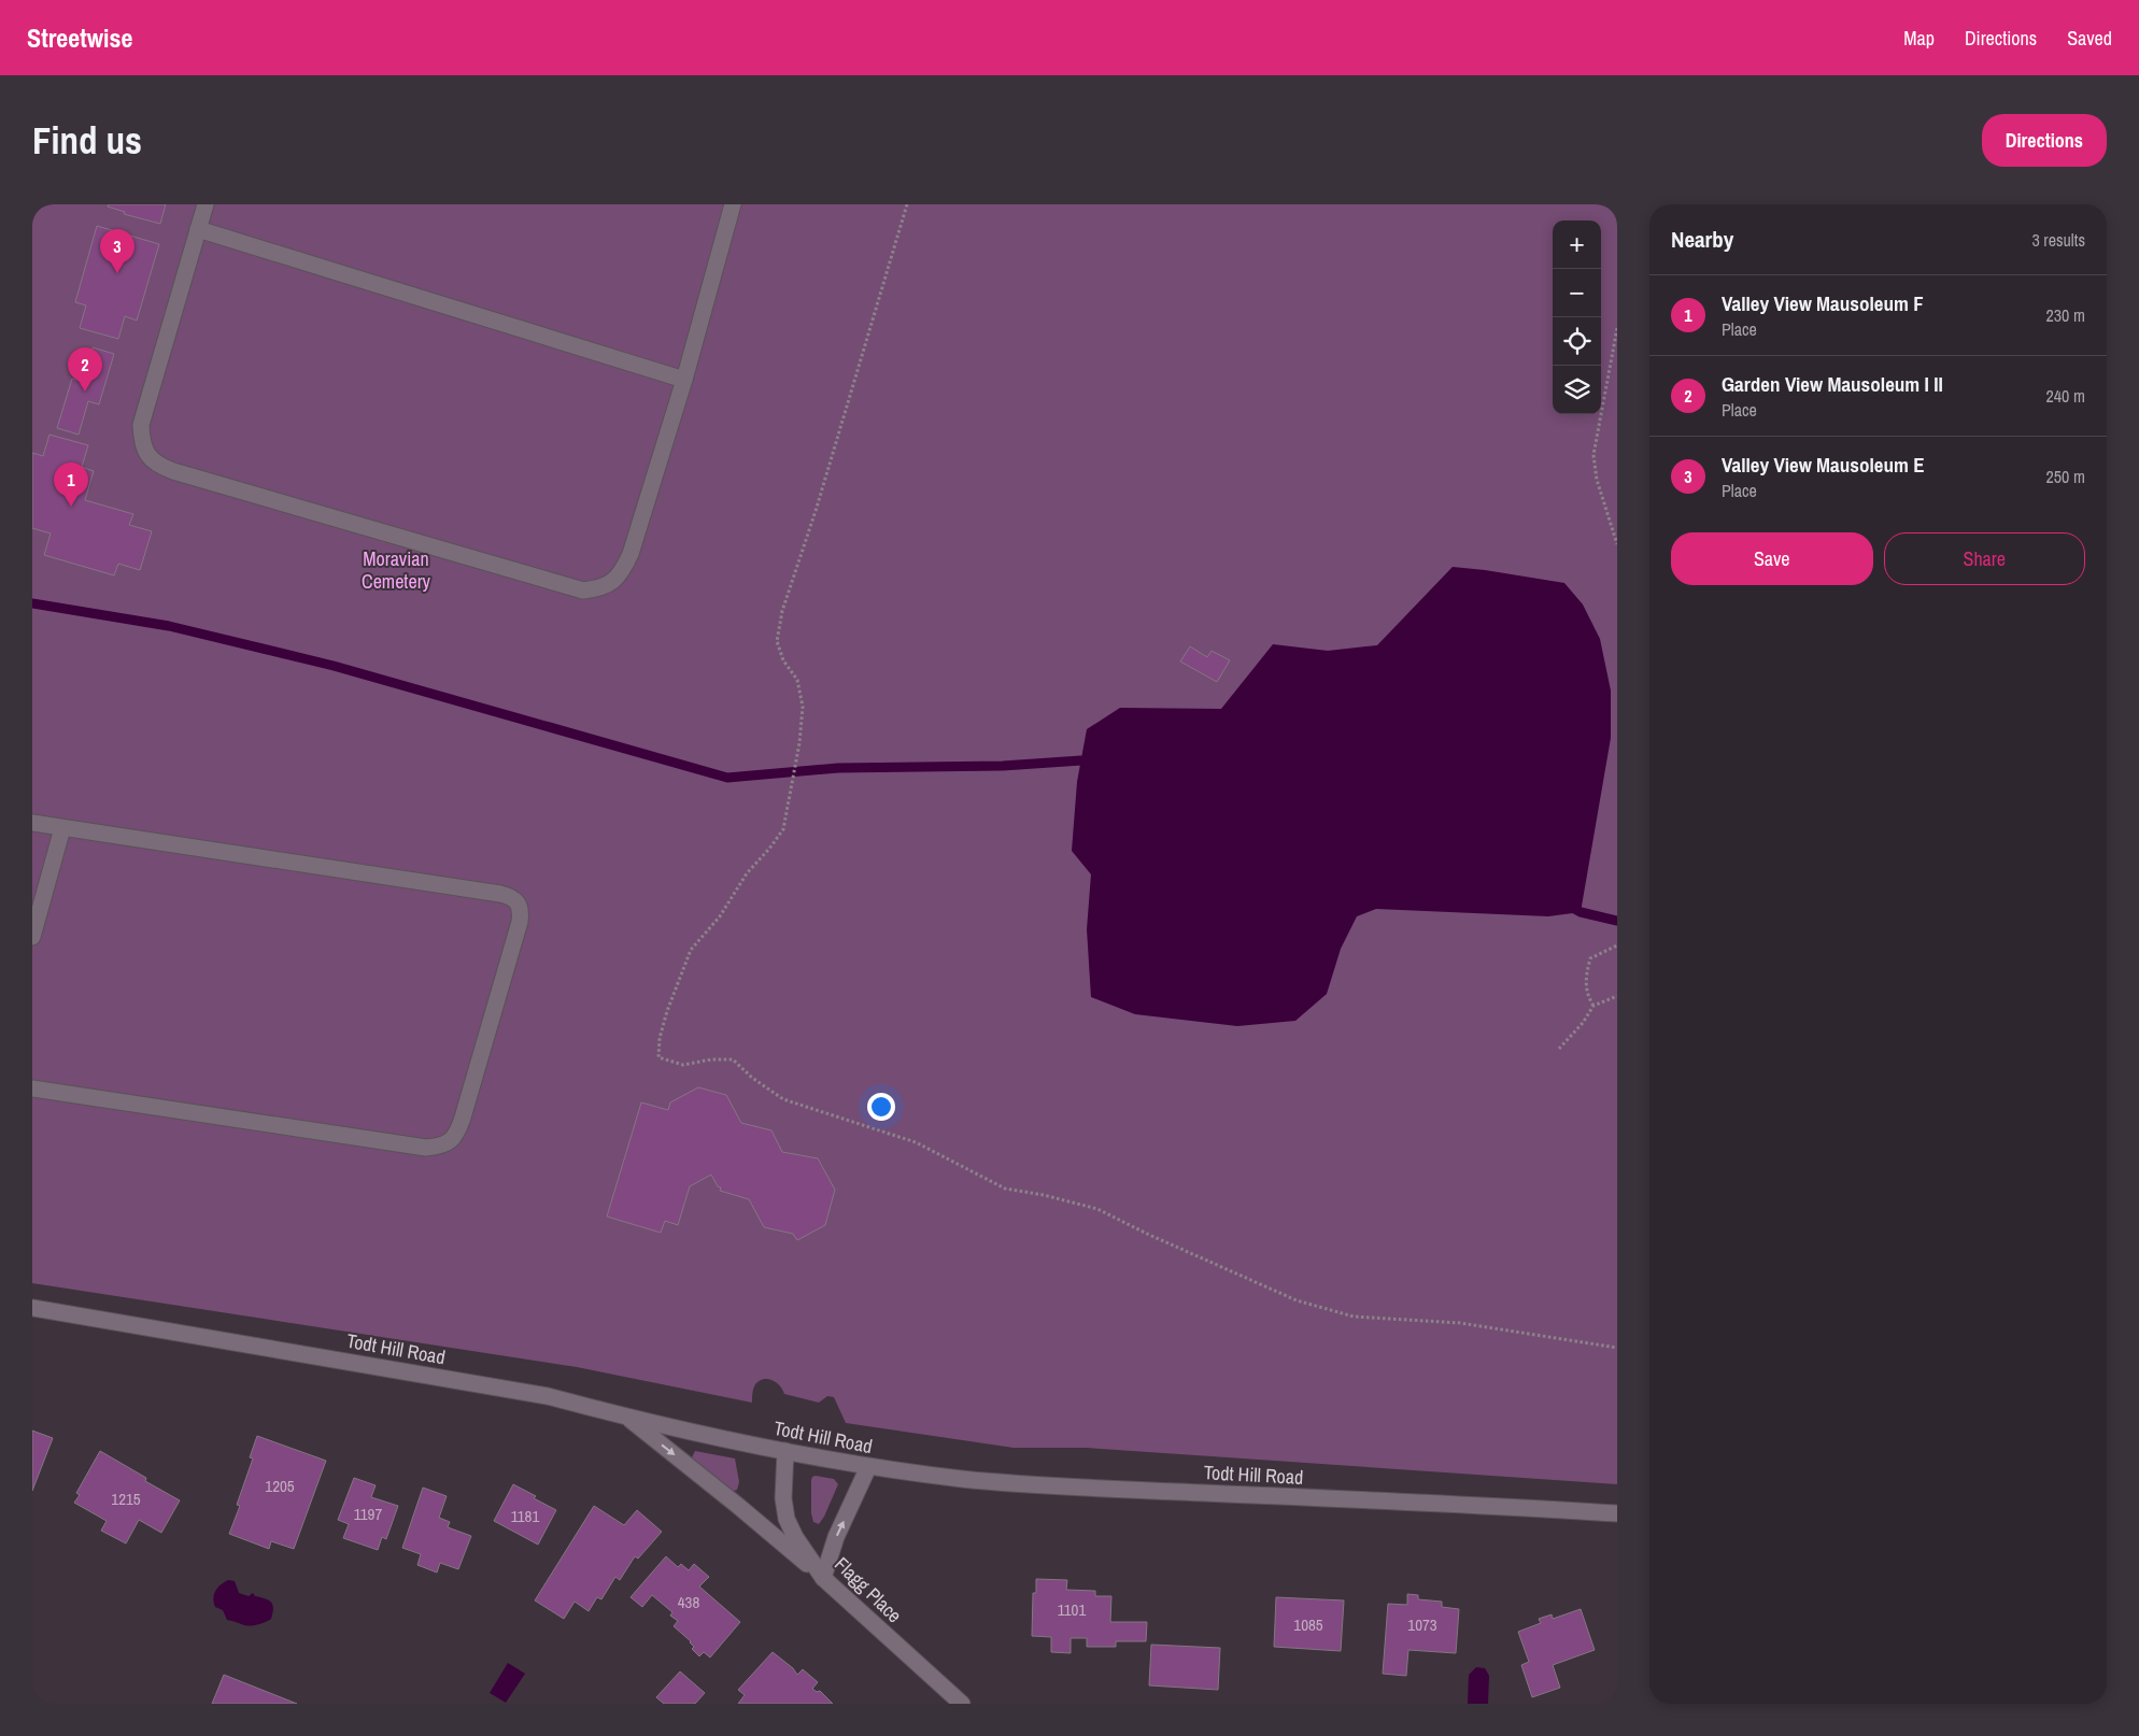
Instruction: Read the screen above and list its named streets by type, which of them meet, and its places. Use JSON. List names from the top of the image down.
{
  "streets": {
    "street": ["Todt Hill Road", "Flagg Place"]
  },
  "crossings": [
    ["Todt Hill Road", "Flagg Place"]
  ],
  "parks": ["Moravian Cemetery"],
  "house_numbers": [
    "1205",
    "1215",
    "1197",
    "1181",
    "438",
    "1101",
    "1085",
    "1073"
  ],
  "page": {
    "header": "Streetwise",
    "nav": ["Map", "Directions", "Saved"],
    "buttons": [
      "Directions",
      ["Save", "Share"]
    ],
    "title": "Find us",
    "heading": ["Nearby", "3 results"],
    "map_buttons": ["+", "−"],
    "pins": ["3", "2", "1"],
    "list": [
      {
        "mark": "1",
        "name": "Valley View Mausoleum F",
        "note": "Place",
        "value": "230 m"
      },
      {
        "mark": "2",
        "name": "Garden View Mausoleum I II",
        "note": "Place",
        "value": "240 m"
      },
      {
        "mark": "3",
        "name": "Valley View Mausoleum E",
        "note": "Place",
        "value": "250 m"
      }
    ]
  }
}
